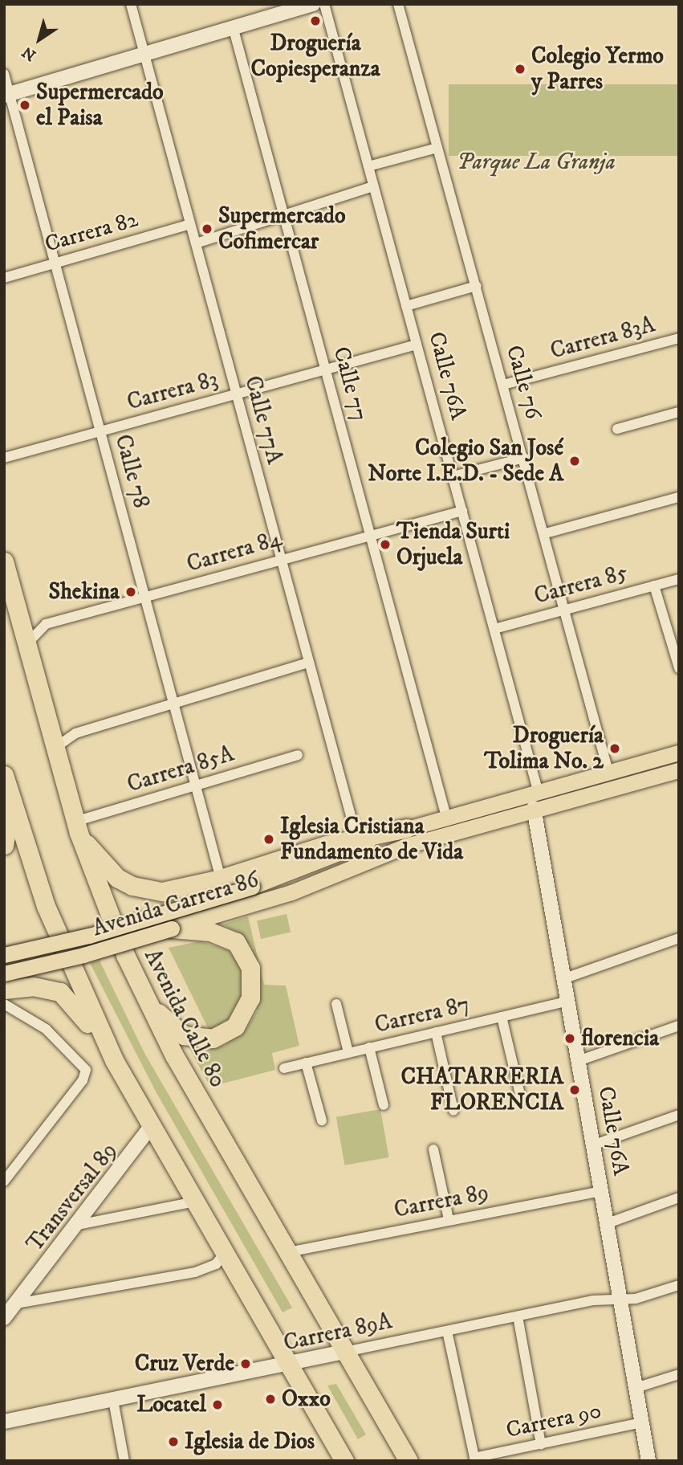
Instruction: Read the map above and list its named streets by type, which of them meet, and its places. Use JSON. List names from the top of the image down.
{
  "streets": {
    "highway": ["Avenida Calle 80"],
    "main road": ["Avenida Carrera 86"],
    "street": [
      "Carrera 82",
      "Carrera 83A",
      "Calle 76A",
      "Calle 76",
      "Calle 77",
      "Carrera 83",
      "Calle 77A",
      "Calle 78",
      "Carrera 84",
      "Carrera 85",
      "Carrera 85A",
      "Carrera 87",
      "Transversal 89",
      "Carrera 89",
      "Carrera 89A",
      "Carrera 90"
    ]
  },
  "crossings": [
    ["Carrera 82", "Calle 77A"],
    ["Carrera 82", "Calle 78"],
    ["Carrera 83A", "Calle 76"],
    ["Calle 76A", "Carrera 83"],
    ["Calle 76A", "Carrera 84"],
    ["Calle 76A", "Carrera 85"],
    ["Calle 76A", "Avenida Carrera 86"],
    ["Calle 76A", "Carrera 87"],
    ["Calle 76A", "Carrera 89"],
    ["Calle 76A", "Carrera 89A"],
    ["Calle 76A", "Carrera 90"],
    ["Calle 76", "Carrera 85"],
    ["Calle 77", "Carrera 83"],
    ["Calle 77", "Carrera 84"],
    ["Carrera 83", "Calle 77A"],
    ["Carrera 83", "Calle 78"],
    ["Calle 77A", "Carrera 84"],
    ["Calle 77A", "Avenida Carrera 86"],
    ["Calle 78", "Carrera 84"],
    ["Calle 78", "Carrera 85A"],
    ["Carrera 84", "Avenida Calle 80"],
    ["Carrera 85A", "Avenida Calle 80"],
    ["Avenida Calle 80", "Carrera 89"],
    ["Avenida Calle 80", "Carrera 89A"]
  ],
  "parks": ["Parque La Granja"],
  "places": [
    "Droguería Copiesperanza",
    "Colegio Yermo y Parres",
    "Supermercado el Paisa",
    "Supermercado Cofimercar",
    "Colegio San José Norte I.E.D. - Sede A",
    "Tienda Surti Orjuela",
    "Shekina",
    "Droguería Tolima No. 2",
    "Iglesia Cristiana Fundamento de Vida",
    "florencia",
    "CHATARRERIA FLORENCIA",
    "Cruz Verde",
    "Oxxo",
    "Locatel",
    "Iglesia de Dios"
  ],
  "north": "bottom left"
}
